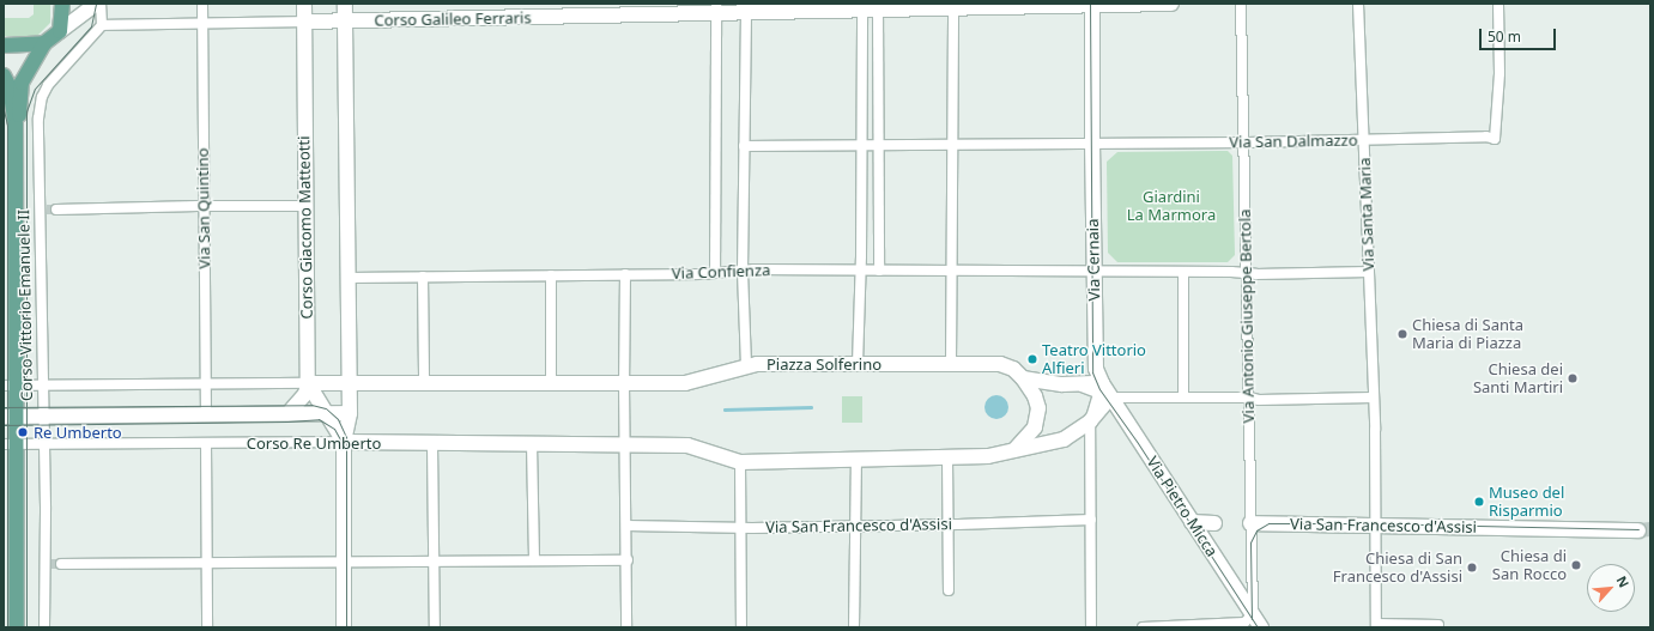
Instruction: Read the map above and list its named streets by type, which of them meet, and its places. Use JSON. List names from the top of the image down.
{
  "streets": {
    "main road": ["Corso Vittorio Emanuele II"],
    "street": [
      "Corso Galileo Ferraris",
      "Via San Dalmazzo",
      "Via San Quintino",
      "Via Santa Maria",
      "Corso Giacomo Matteotti",
      "Via Cernaia",
      "Via Confienza",
      "Via Antonio Giuseppe Bertola",
      "Piazza Solferino",
      "Corso Re Umberto",
      "Via Pietro Micca",
      "Via San Francesco d'Assisi"
    ]
  },
  "crossings": [
    ["Corso Galileo Ferraris", "Via San Quintino"],
    ["Corso Galileo Ferraris", "Corso Giacomo Matteotti"],
    ["Corso Galileo Ferraris", "Via Cernaia"],
    ["Corso Galileo Ferraris", "Corso Vittorio Emanuele II"],
    ["Via San Dalmazzo", "Via Santa Maria"],
    ["Via San Dalmazzo", "Via Cernaia"],
    ["Via San Dalmazzo", "Via Antonio Giuseppe Bertola"],
    ["Via San Quintino", "Corso Re Umberto"],
    ["Via Santa Maria", "Via Confienza"],
    ["Via Santa Maria", "Via San Francesco d'Assisi"],
    ["Corso Giacomo Matteotti", "Corso Re Umberto"],
    ["Via Cernaia", "Via Confienza"],
    ["Via Cernaia", "Via Pietro Micca"],
    ["Via Confienza", "Via Antonio Giuseppe Bertola"],
    ["Corso Vittorio Emanuele II", "Corso Re Umberto"],
    ["Via Antonio Giuseppe Bertola", "Via Pietro Micca"],
    ["Via Antonio Giuseppe Bertola", "Via San Francesco d'Assisi"]
  ],
  "parks": ["Giardini La Marmora"],
  "places": [
    "Chiesa di Santa Maria di Piazza",
    "Teatro Vittorio Alfieri",
    "Chiesa dei Santi Martiri",
    "Re Umberto",
    "Museo del Risparmio",
    "Chiesa di San Rocco",
    "Chiesa di San Francesco d'Assisi"
  ],
  "scale_bar": "50 m",
  "north": "top right"
}
